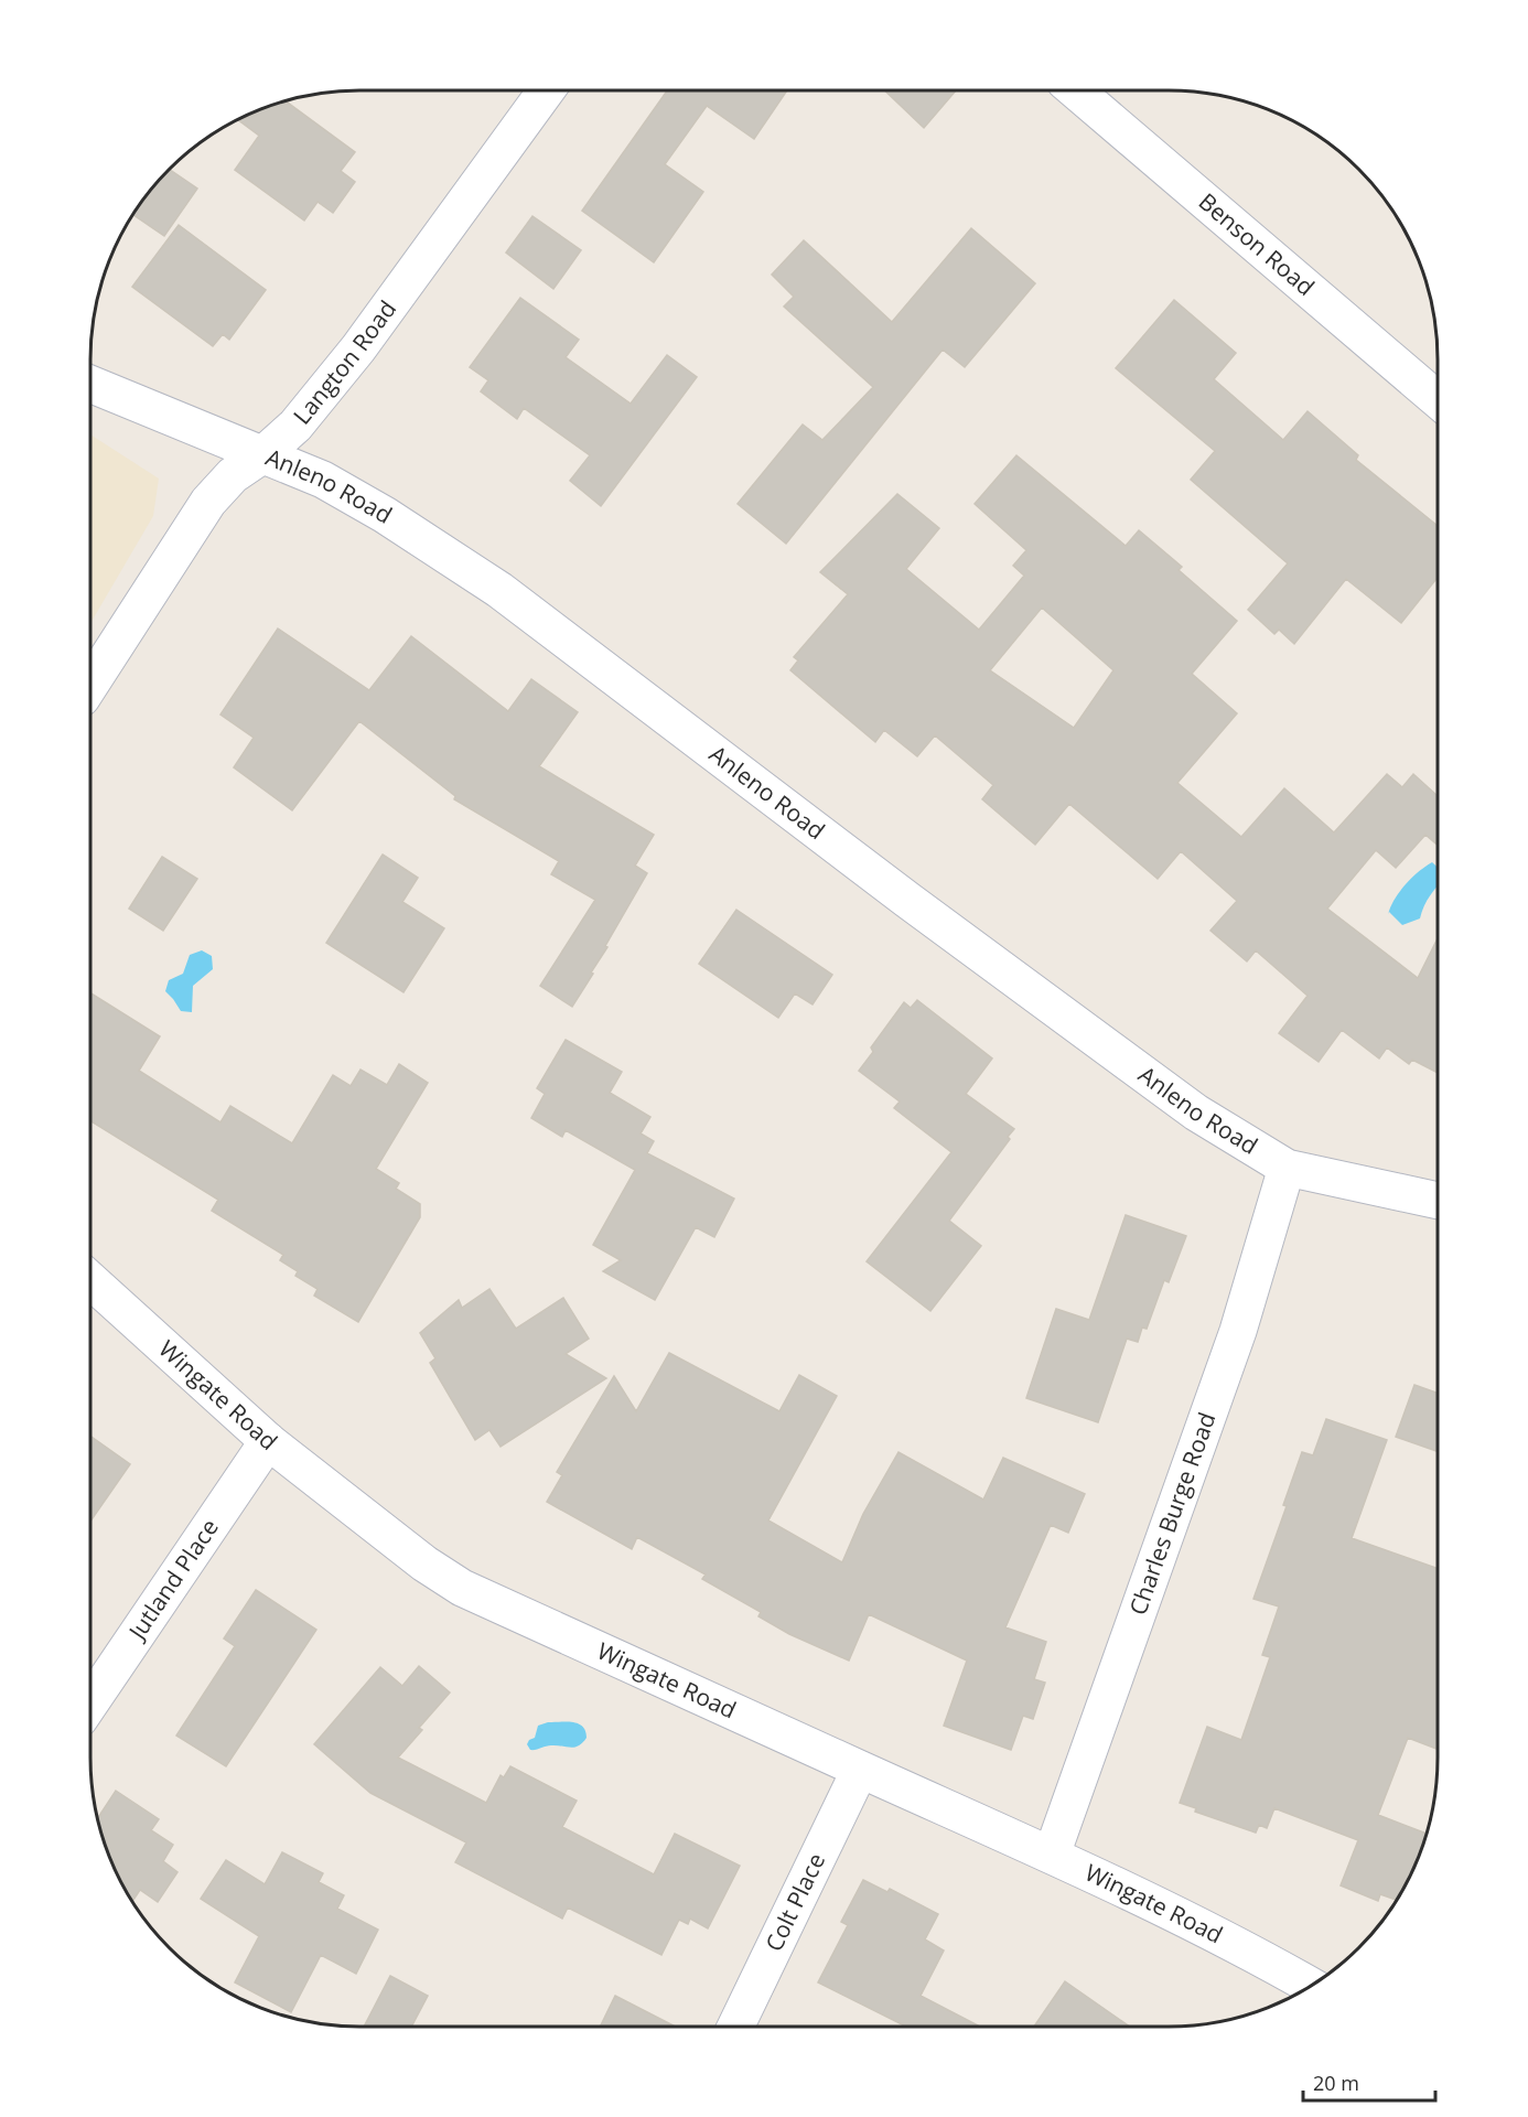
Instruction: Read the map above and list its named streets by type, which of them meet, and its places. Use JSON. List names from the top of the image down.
{
  "streets": {
    "street": [
      "Benson Road",
      "Langton Road",
      "Anleno Road",
      "Wingate Road",
      "Charles Burge Road",
      "Jutland Place",
      "Colt Place"
    ]
  },
  "crossings": [
    ["Langton Road", "Anleno Road"],
    ["Anleno Road", "Charles Burge Road"],
    ["Wingate Road", "Charles Burge Road"],
    ["Wingate Road", "Jutland Place"],
    ["Wingate Road", "Colt Place"]
  ],
  "scale_bar": "20 m"
}
